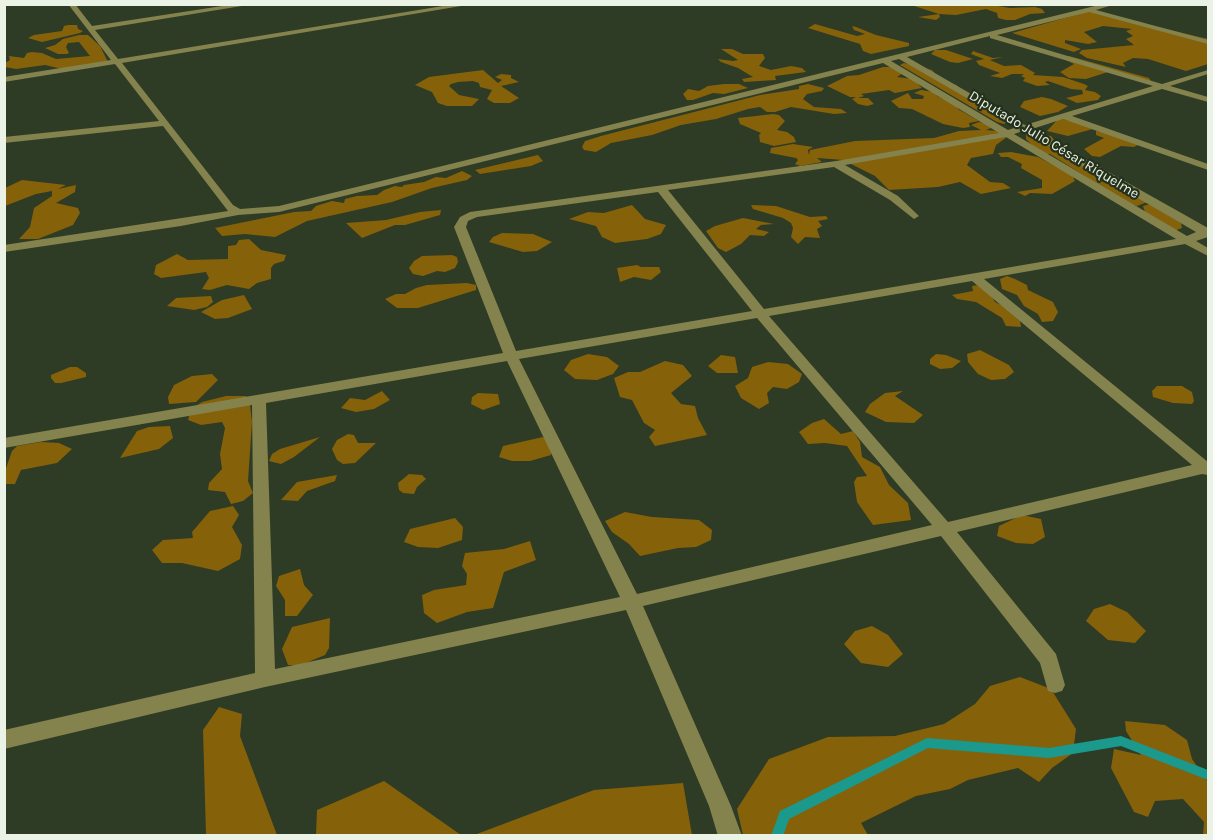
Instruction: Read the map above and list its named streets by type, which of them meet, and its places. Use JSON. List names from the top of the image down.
{
  "streets": {
    "street": ["Diputado Julio César Riquelme"]
  }
}
